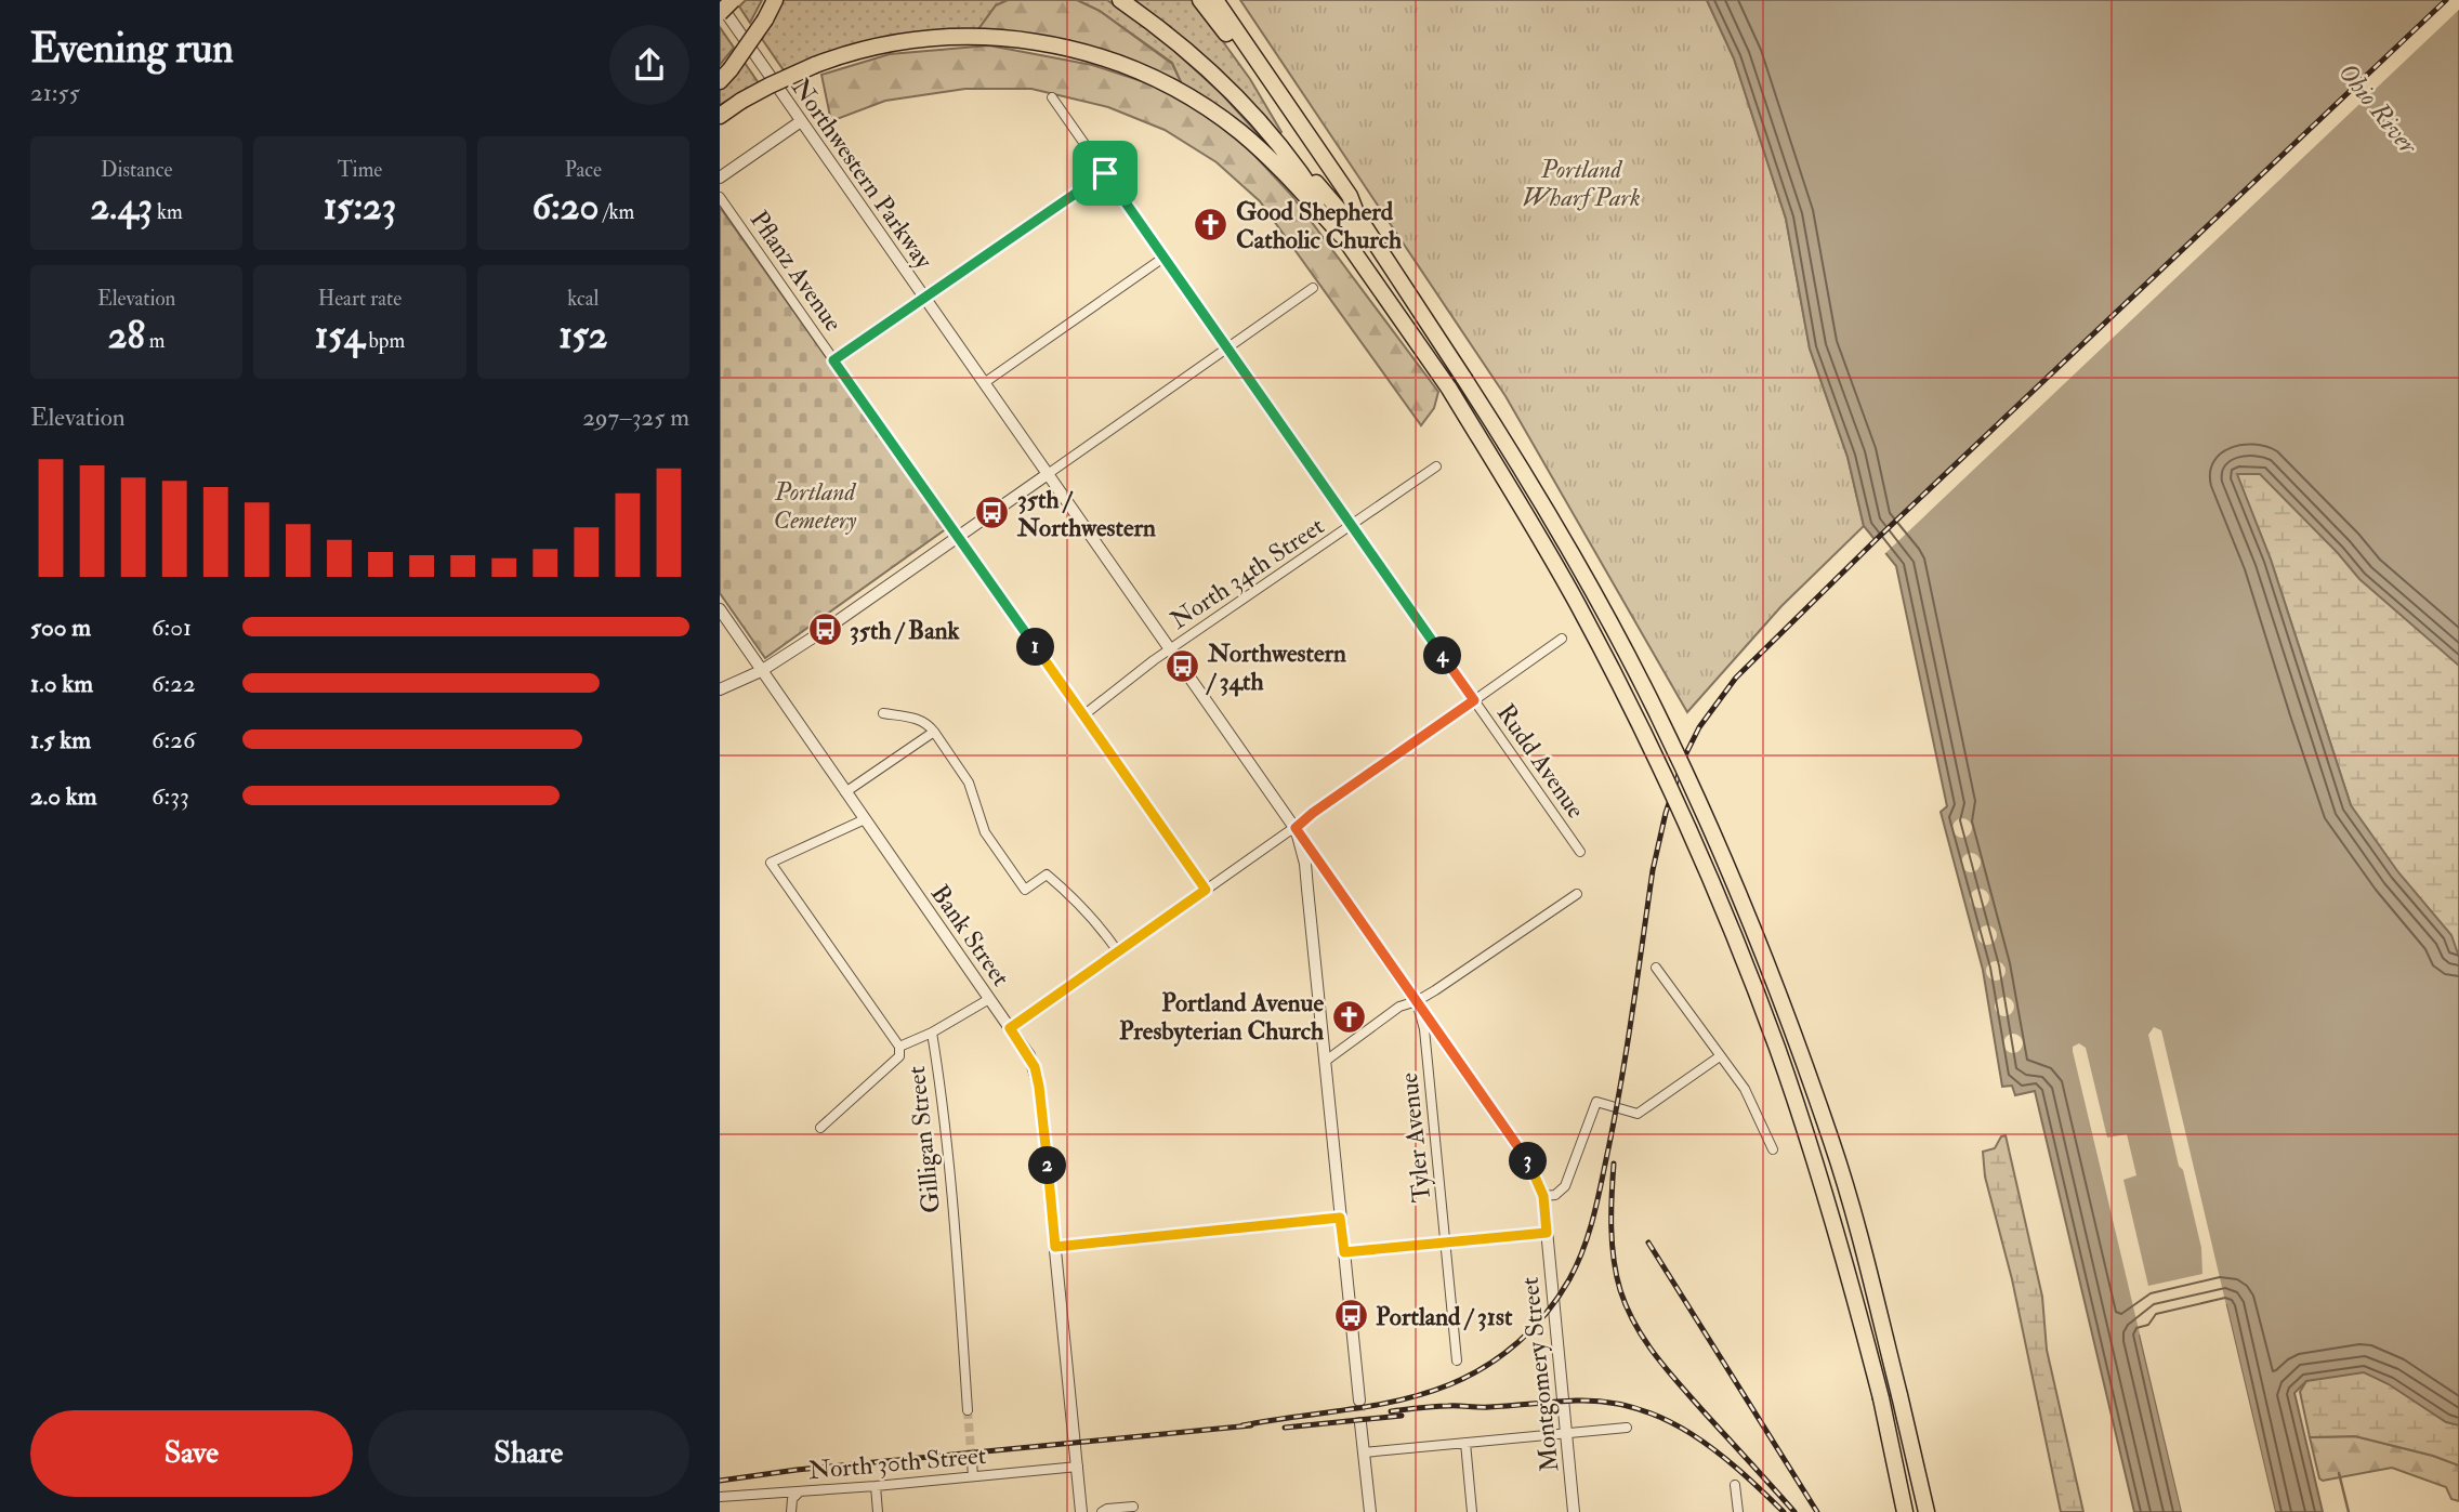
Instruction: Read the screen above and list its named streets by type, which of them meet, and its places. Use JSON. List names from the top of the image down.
{
  "streets": {
    "street": [
      "Northwestern Parkway",
      "Pflanz Avenue",
      "North 34th Street",
      "Rudd Avenue",
      "Bank Street",
      "Tyler Avenue",
      "Gilligan Street",
      "Montgomery Street",
      "North 30th Street"
    ]
  },
  "crossings": [
    ["Northwestern Parkway", "North 34th Street"],
    ["Northwestern Parkway", "Tyler Avenue"],
    ["Northwestern Parkway", "Montgomery Street"],
    ["Pflanz Avenue", "North 34th Street"],
    ["North 34th Street", "Rudd Avenue"],
    ["Bank Street", "Gilligan Street"],
    ["Bank Street", "North 30th Street"]
  ],
  "water": ["Ohio River"],
  "parks": ["Portland Wharf Park", "Portland Cemetery"],
  "places": {
    "church": ["Good Shepherd Catholic Church", "Portland Avenue Presbyterian Church"],
    "bus stop": [
      "35th / Northwestern",
      "35th / Bank",
      "Northwestern / 34th",
      "Portland / 31st"
    ]
  },
  "page": {
    "heading": ["Evening run", "21:55"],
    "stats": [
      ["Distance", "2.43 km"],
      ["Time", "15:23"],
      ["Pace", "6:20 /km"],
      ["Elevation", "28 m"],
      ["Heart rate", "154 bpm"],
      ["kcal", "152"]
    ],
    "chart": ["Elevation", "297–325 m"],
    "list": [
      {
        "name": "500 m",
        "note": "6:01"
      },
      {
        "name": "1.0 km",
        "note": "6:22"
      },
      {
        "name": "1.5 km",
        "note": "6:26"
      },
      {
        "name": "2.0 km",
        "note": "6:33"
      }
    ],
    "pins": [
      "1",
      "4",
      "3",
      "2"
    ],
    "buttons": ["Save", "Share"]
  }
}
